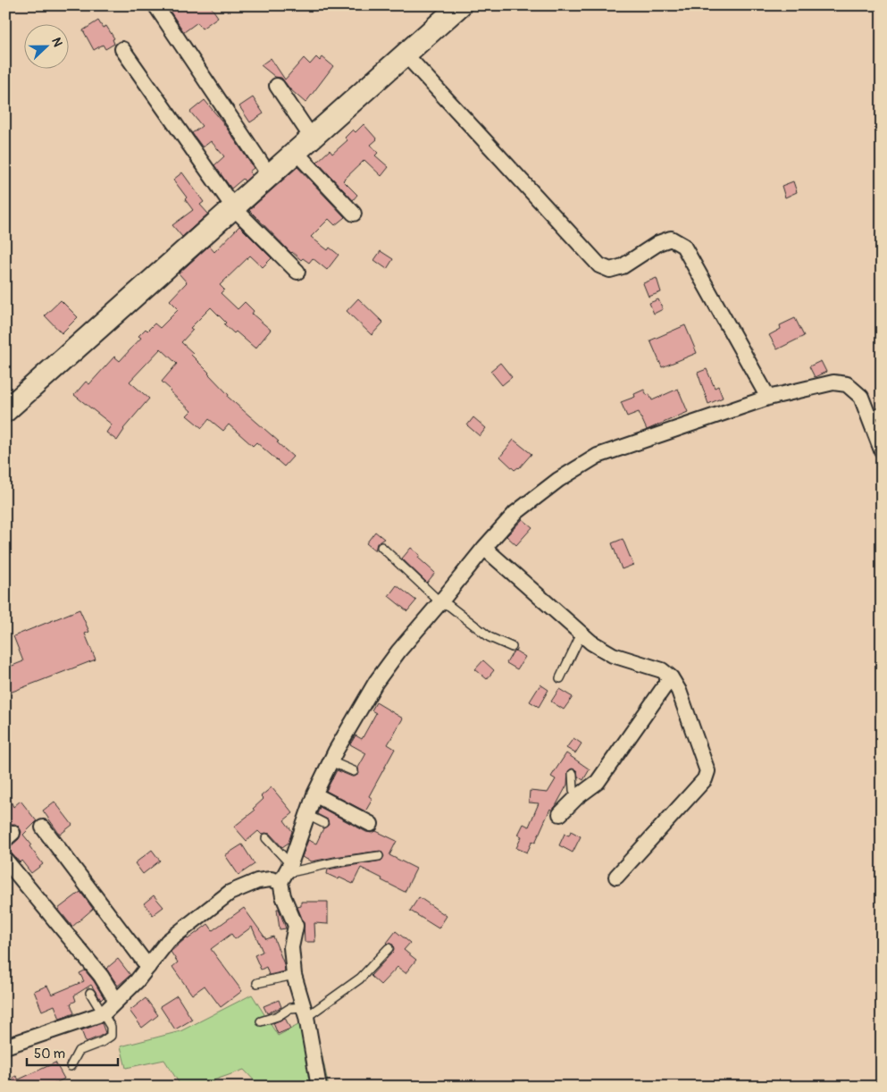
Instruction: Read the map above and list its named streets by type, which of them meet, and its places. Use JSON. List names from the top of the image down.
{
  "scale_bar": "50 m",
  "north": "right"
}
